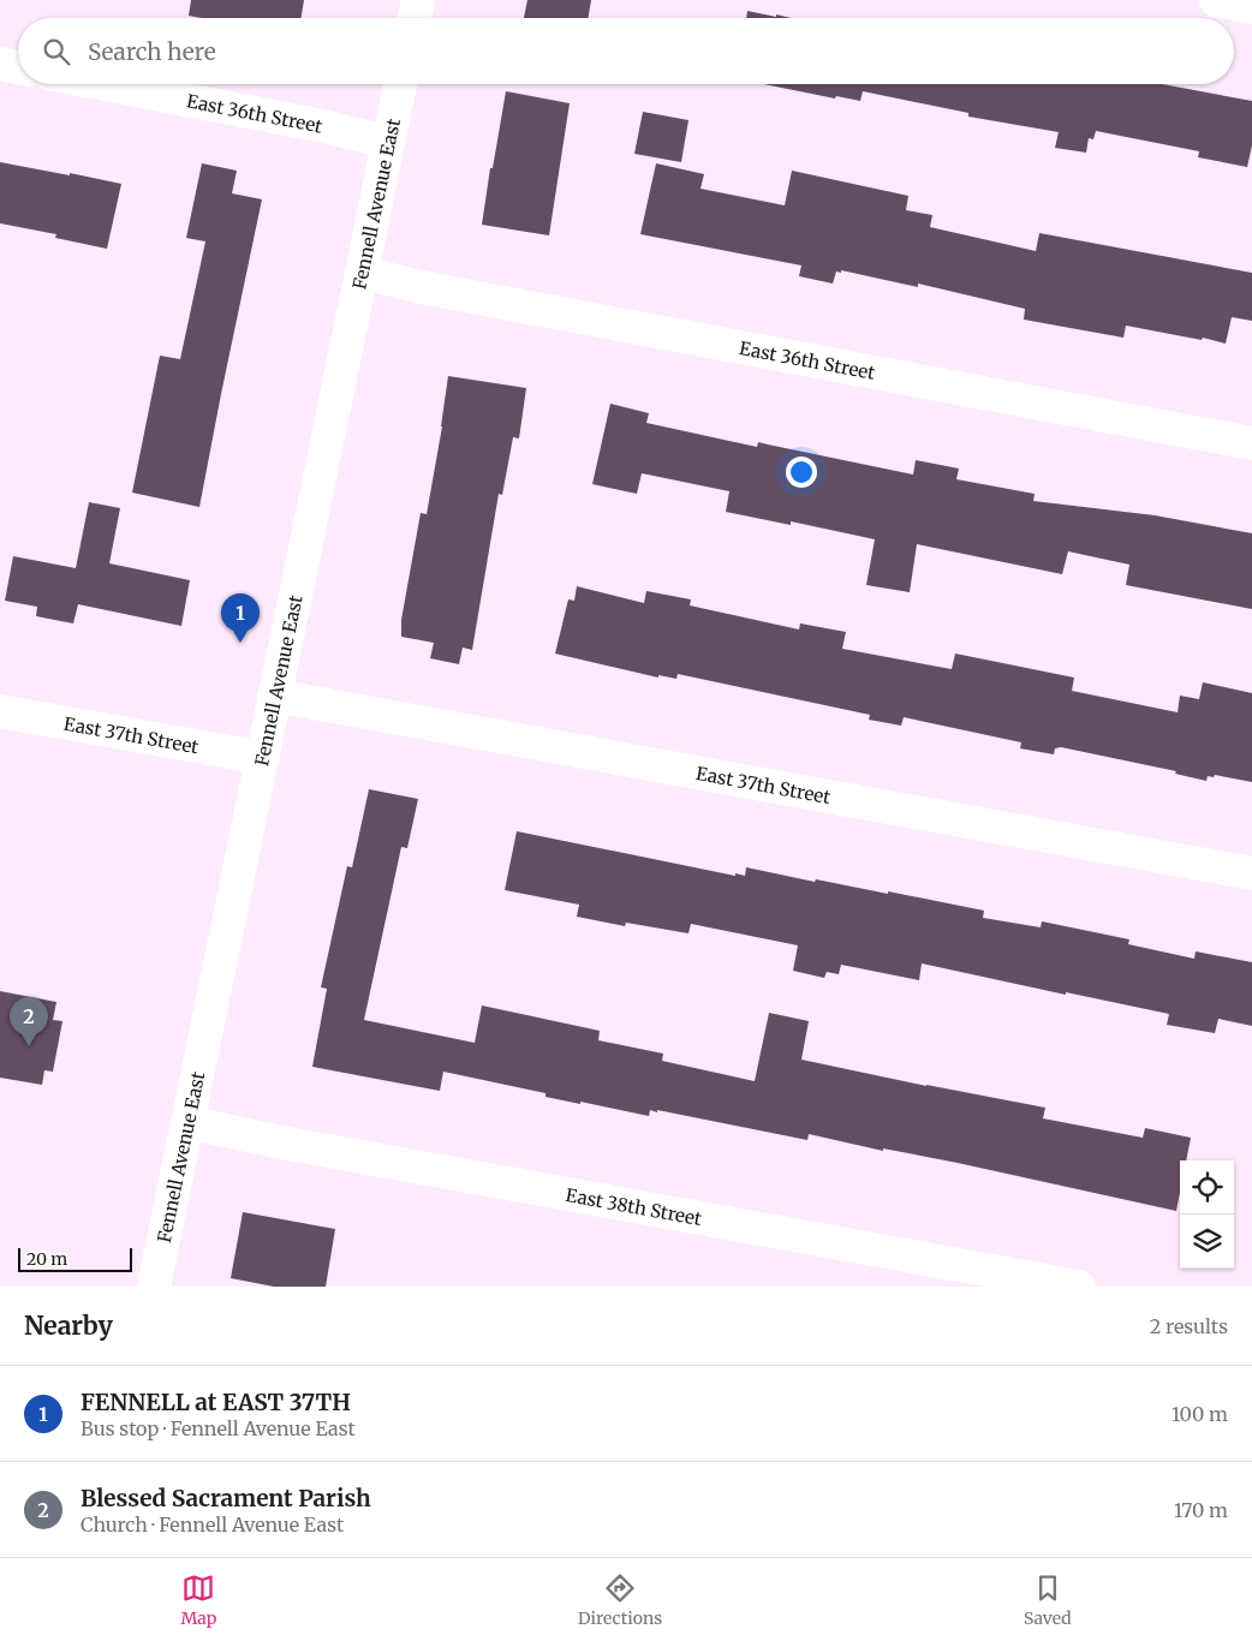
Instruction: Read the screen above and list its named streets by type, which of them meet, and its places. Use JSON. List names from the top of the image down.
{
  "streets": {
    "street": [
      "East 36th Street",
      "Fennell Avenue East",
      "East 37th Street",
      "East 38th Street"
    ]
  },
  "crossings": [
    ["East 36th Street", "Fennell Avenue East"],
    ["Fennell Avenue East", "East 37th Street"],
    ["Fennell Avenue East", "East 38th Street"]
  ],
  "scale_bar": "20 m",
  "page": {
    "search": "Search here",
    "pins": ["1", "2"],
    "scale": "20 m",
    "heading": ["Nearby", "2 results"],
    "list": [
      {
        "mark": "1",
        "name": "FENNELL at EAST 37TH",
        "note": "Bus stop · Fennell Avenue East",
        "value": "100 m"
      },
      {
        "mark": "2",
        "name": "Blessed Sacrament Parish",
        "note": "Church · Fennell Avenue East",
        "value": "170 m"
      }
    ],
    "nav": ["Map", "Directions", "Saved"]
  }
}
